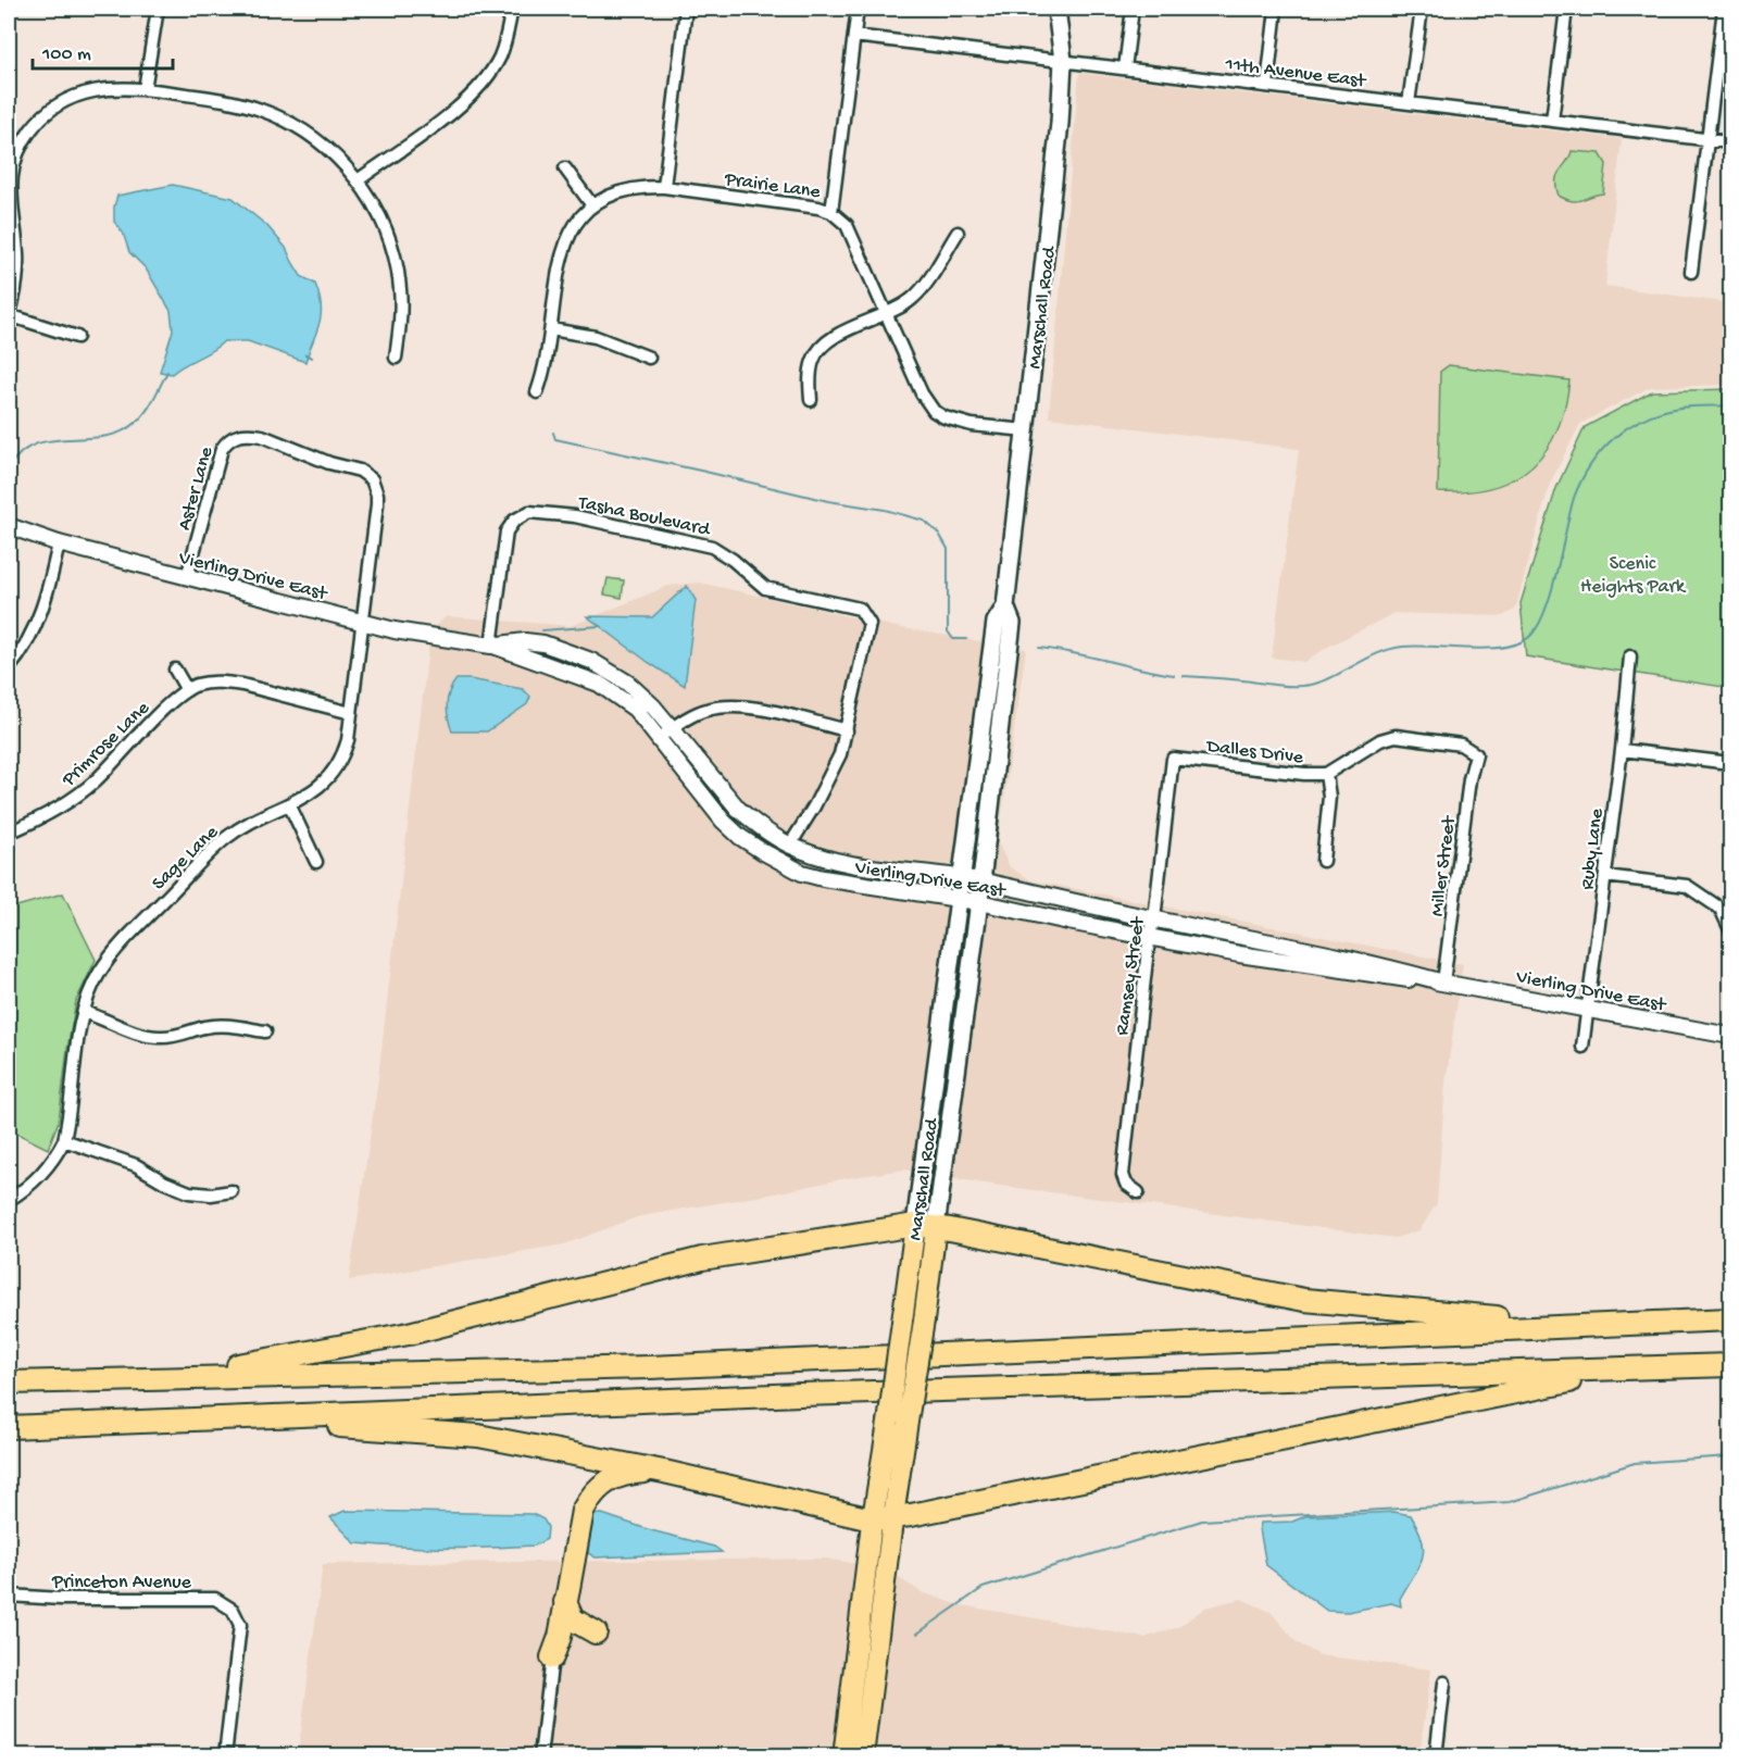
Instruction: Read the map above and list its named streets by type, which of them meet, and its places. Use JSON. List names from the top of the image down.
{
  "streets": {
    "highway": ["Marschall Road"],
    "street": [
      "11th Avenue East",
      "Prairie Lane",
      "Aster Lane",
      "Tasha Boulevard",
      "Vierling Drive East",
      "Primrose Lane",
      "Dalles Drive",
      "Ruby Lane",
      "Sage Lane",
      "Miller Street",
      "Ramsey Street",
      "Princeton Avenue"
    ]
  },
  "crossings": [
    ["11th Avenue East", "Marschall Road"],
    ["Prairie Lane", "Marschall Road"],
    ["Marschall Road", "Vierling Drive East"],
    ["Aster Lane", "Vierling Drive East"],
    ["Aster Lane", "Sage Lane"],
    ["Tasha Boulevard", "Vierling Drive East"],
    ["Vierling Drive East", "Ruby Lane"],
    ["Vierling Drive East", "Sage Lane"],
    ["Vierling Drive East", "Miller Street"],
    ["Vierling Drive East", "Ramsey Street"],
    ["Primrose Lane", "Sage Lane"],
    ["Dalles Drive", "Miller Street"],
    ["Dalles Drive", "Ramsey Street"]
  ],
  "parks": ["Scenic Heights Park"],
  "scale_bar": "100 m"
}
